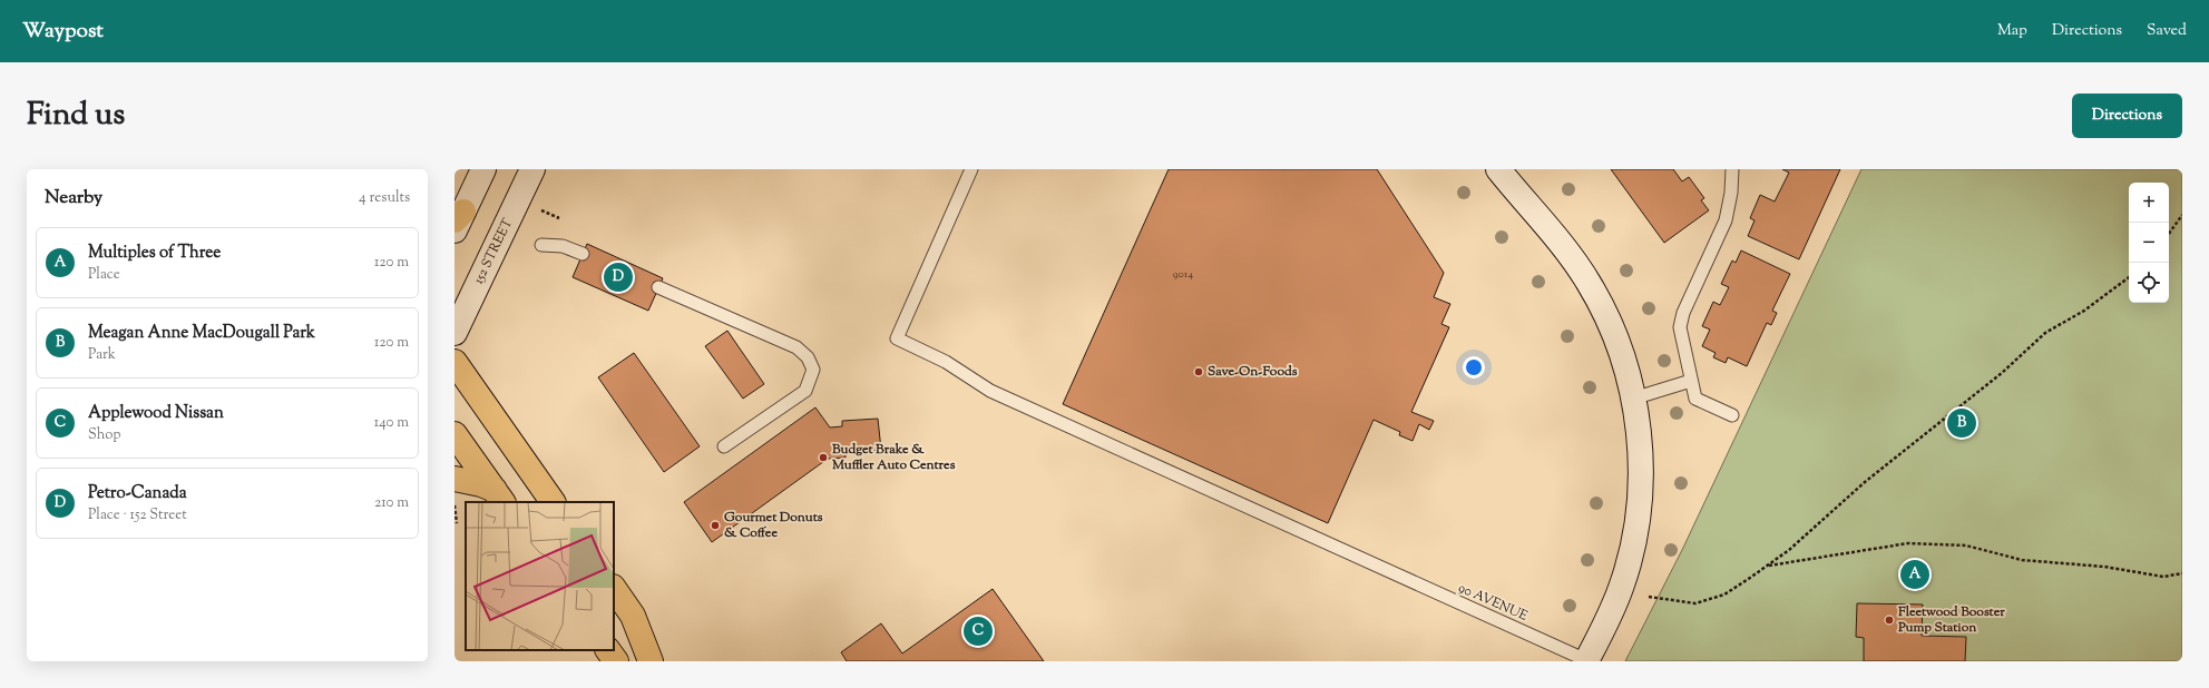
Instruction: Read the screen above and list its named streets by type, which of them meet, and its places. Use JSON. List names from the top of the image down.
{
  "streets": {
    "street": ["152 STREET"],
    "lane": ["90 AVENUE"]
  },
  "places": [
    "Save-On-Foods",
    "Budget Brake & Muffler Auto Centres",
    "Gourmet Donuts & Coffee",
    "Fleetwood Booster Pump Station"
  ],
  "house_numbers": ["9014"],
  "page": {
    "header": "Waypost",
    "nav": ["Map", "Directions", "Saved"],
    "title": "Find us",
    "buttons": "Directions",
    "heading": ["Nearby", "4 results"],
    "map_buttons": ["+", "−"],
    "list": [
      {
        "mark": "A",
        "name": "Multiples of Three",
        "note": "Place",
        "value": "120 m"
      },
      {
        "mark": "B",
        "name": "Meagan Anne MacDougall Park",
        "note": "Park",
        "value": "120 m"
      },
      {
        "mark": "C",
        "name": "Applewood Nissan",
        "note": "Shop",
        "value": "140 m"
      },
      {
        "mark": "D",
        "name": "Petro-Canada",
        "note": "Place · 152 Street",
        "value": "210 m"
      }
    ],
    "pins": [
      "D",
      "B",
      "A",
      "C"
    ]
  }
}
